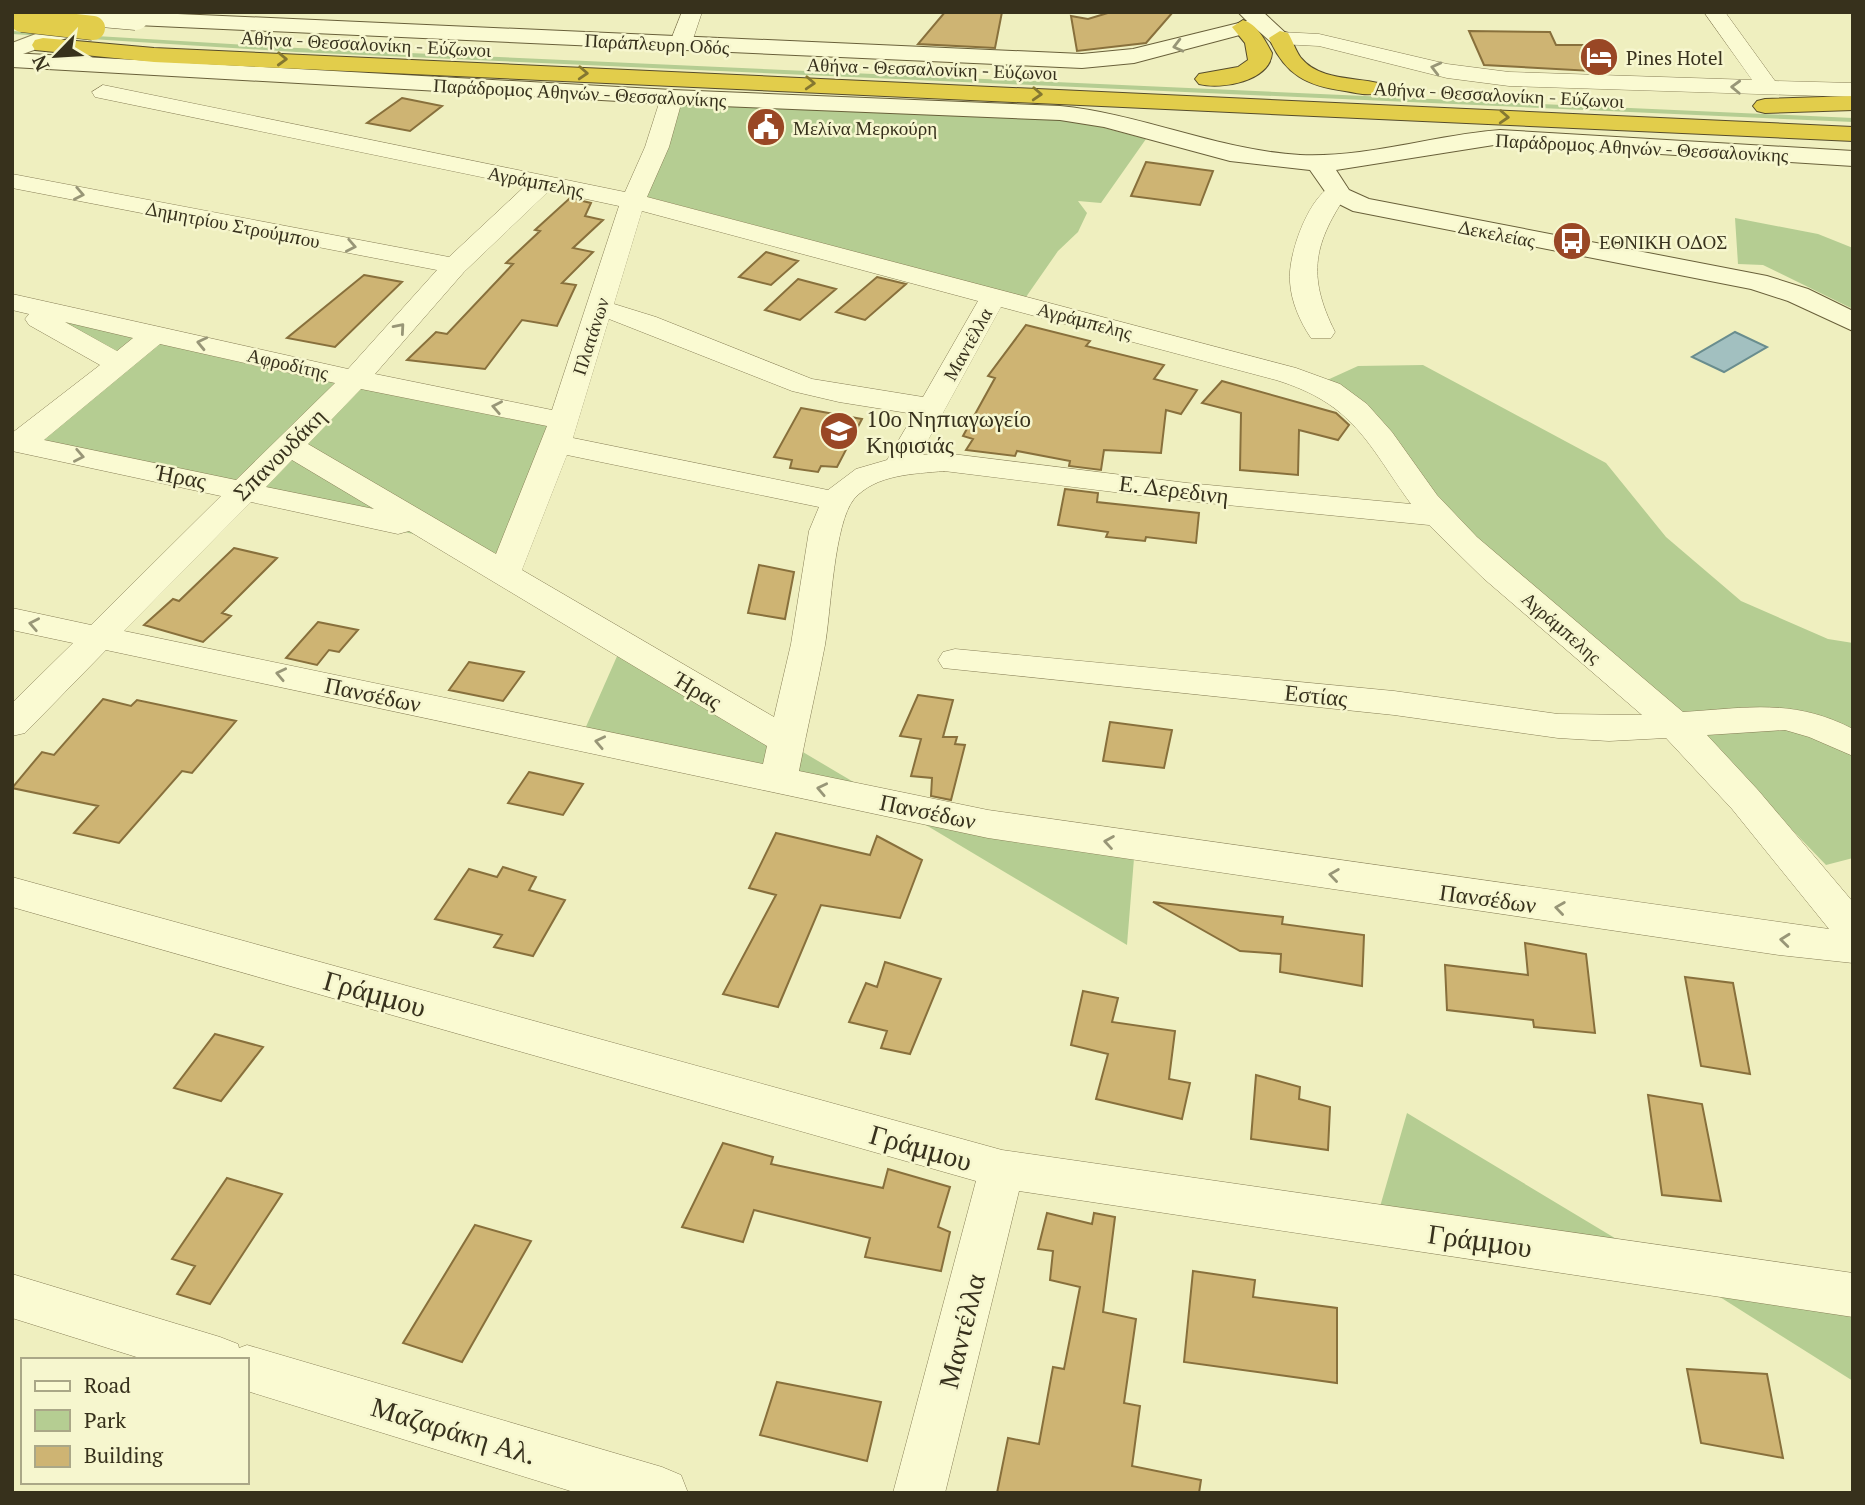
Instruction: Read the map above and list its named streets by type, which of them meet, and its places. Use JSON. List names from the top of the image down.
{
  "streets": {
    "highway": ["Αθήνα - Θεσσαλονίκη - Εύζωνοι"],
    "main road": ["Παράπλευρη Οδός", "Παράδρομος Αθηνών - Θεσσαλονίκης", "Δεκελείας"],
    "street": [
      "Αγράμπελης",
      "Δημητρίου Στρούμπου",
      "Πλατάνων",
      "Μαντέλλα",
      "Αφροδίτης",
      "Σπανουδάκη",
      "Ήρας",
      "Ε. Δερεδινη",
      "Πανσέδων",
      "Εστίας",
      "Γράμμου",
      "Μαζαράκη Αλ."
    ]
  },
  "crossings": [
    ["Αθήνα - Θεσσαλονίκη - Εύζωνοι", "Παράδρομος Αθηνών - Θεσσαλονίκης"],
    ["Παράδρομος Αθηνών - Θεσσαλονίκης", "Δεκελείας"],
    ["Παράδρομος Αθηνών - Θεσσαλονίκης", "Πλατάνων"],
    ["Αγράμπελης", "Πλατάνων"],
    ["Αγράμπελης", "Μαντέλλα"],
    ["Αγράμπελης", "Σπανουδάκη"],
    ["Αγράμπελης", "Ε. Δερεδινη"],
    ["Αγράμπελης", "Εστίας"],
    ["Δημητρίου Στρούμπου", "Σπανουδάκη"],
    ["Πλατάνων", "Αφροδίτης"],
    ["Πλατάνων", "Ήρας"],
    ["Μαντέλλα", "Ε. Δερεδινη"],
    ["Μαντέλλα", "Γράμμου"],
    ["Αφροδίτης", "Σπανουδάκη"],
    ["Αφροδίτης", "Ε. Δερεδινη"],
    ["Σπανουδάκη", "Ήρας"],
    ["Σπανουδάκη", "Πανσέδων"]
  ],
  "one_way": [
    "Παράπλευρη Οδός",
    "Δημητρίου Στρούμπου",
    "Αφροδίτης",
    "Πανσέδων"
  ],
  "places": {
    "hotel": ["Pines Hotel"],
    "public building": ["Μελίνα Μερκούρη"],
    "bus stop": ["ΕΘΝΙΚΗ ΟΔΟΣ"],
    "school or university": ["10ο Νηπιαγωγείο Κηφισιάς"]
  },
  "legend": ["Road", "Park", "Building"],
  "north": "bottom left"
}
